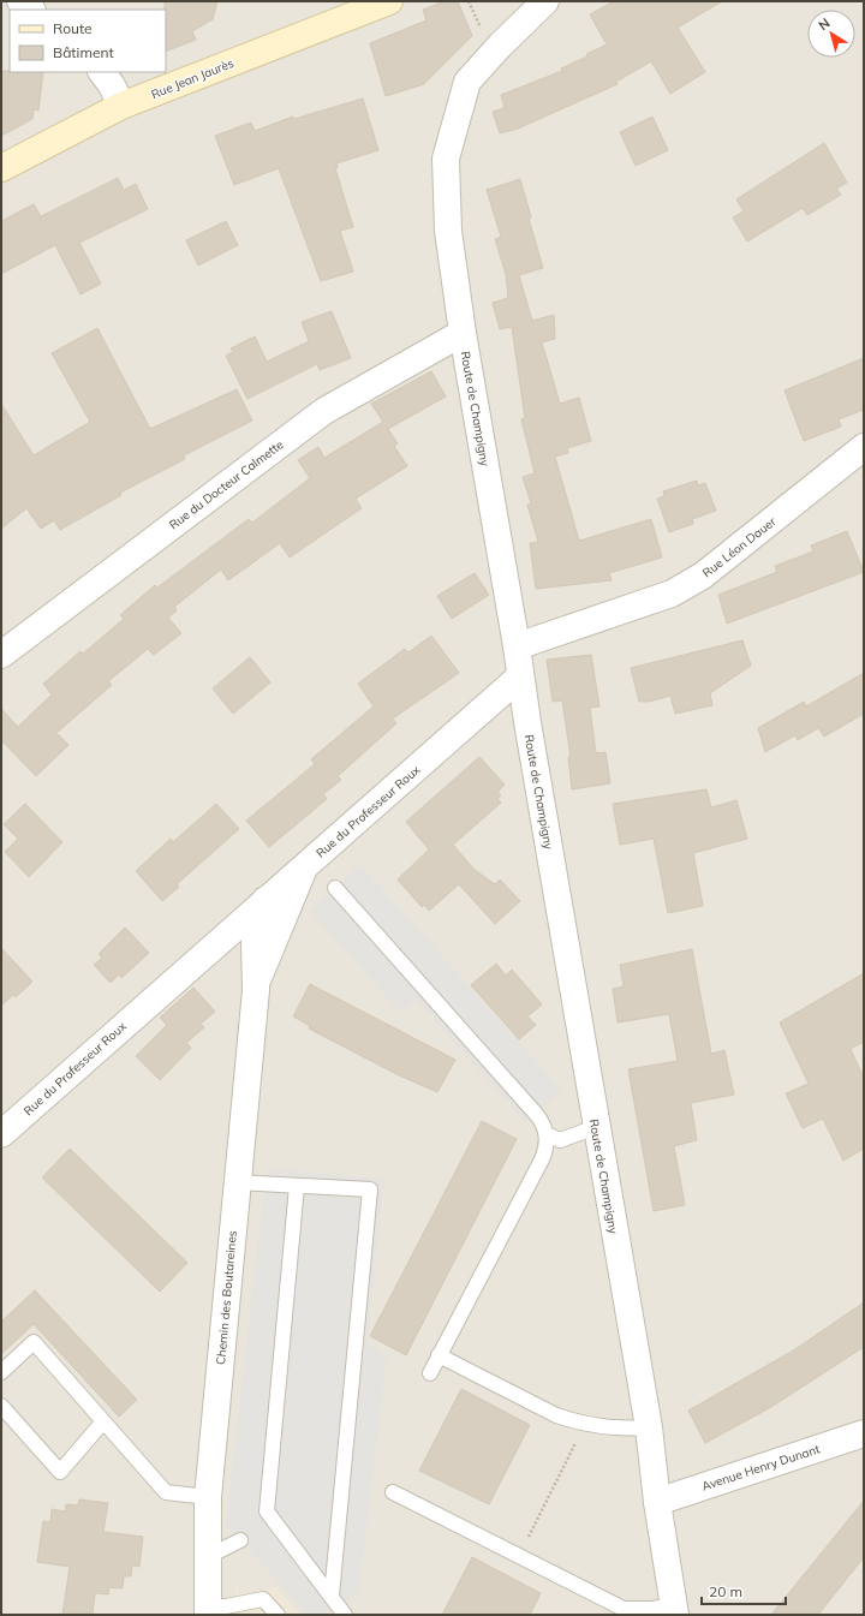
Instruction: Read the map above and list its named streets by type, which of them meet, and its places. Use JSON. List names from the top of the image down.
{
  "streets": {
    "main road": ["Rue Jean Jaurès"],
    "street": [
      "Route de Champigny",
      "Rue du Docteur Calmette",
      "Rue Léon Dauer",
      "Rue du Professeur Roux",
      "Chemin des Boutareines",
      "Avenue Henry Dunant"
    ]
  },
  "crossings": [
    ["Route de Champigny", "Rue du Docteur Calmette"],
    ["Route de Champigny", "Rue Léon Dauer"],
    ["Route de Champigny", "Rue du Professeur Roux"],
    ["Route de Champigny", "Avenue Henry Dunant"],
    ["Rue du Professeur Roux", "Chemin des Boutareines"]
  ],
  "legend": ["Route", "Bâtiment"],
  "scale_bar": "20 m",
  "north": "top left"
}
